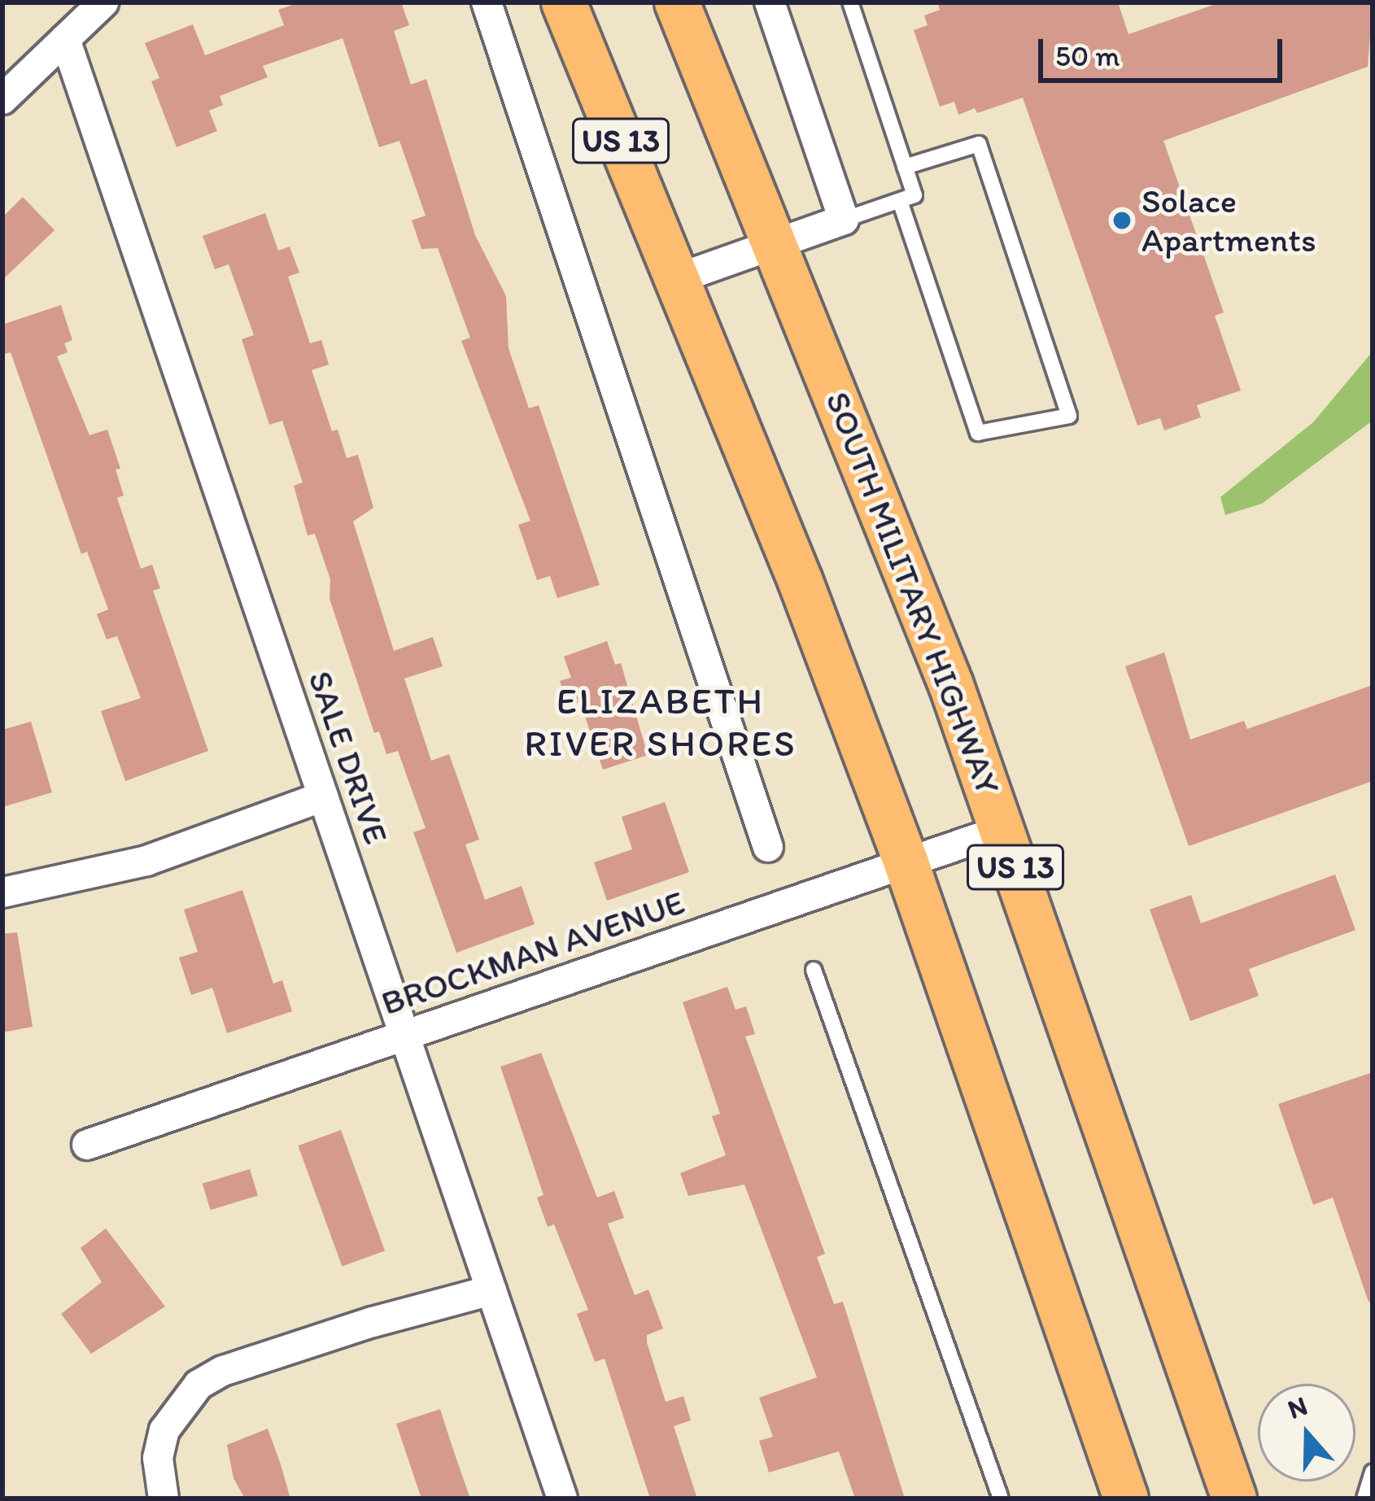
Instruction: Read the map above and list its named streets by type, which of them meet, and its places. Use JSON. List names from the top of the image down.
{
  "streets": {
    "main road": ["US 13", "SOUTH MILITARY HIGHWAY"],
    "street": ["SALE DRIVE", "BROCKMAN AVENUE"]
  },
  "crossings": [
    ["US 13", "BROCKMAN AVENUE"],
    ["SOUTH MILITARY HIGHWAY", "BROCKMAN AVENUE"],
    ["SALE DRIVE", "BROCKMAN AVENUE"]
  ],
  "districts": ["ELIZABETH RIVER SHORES"],
  "places": ["Solace Apartments"],
  "scale_bar": "50 m",
  "north": "top"
}
